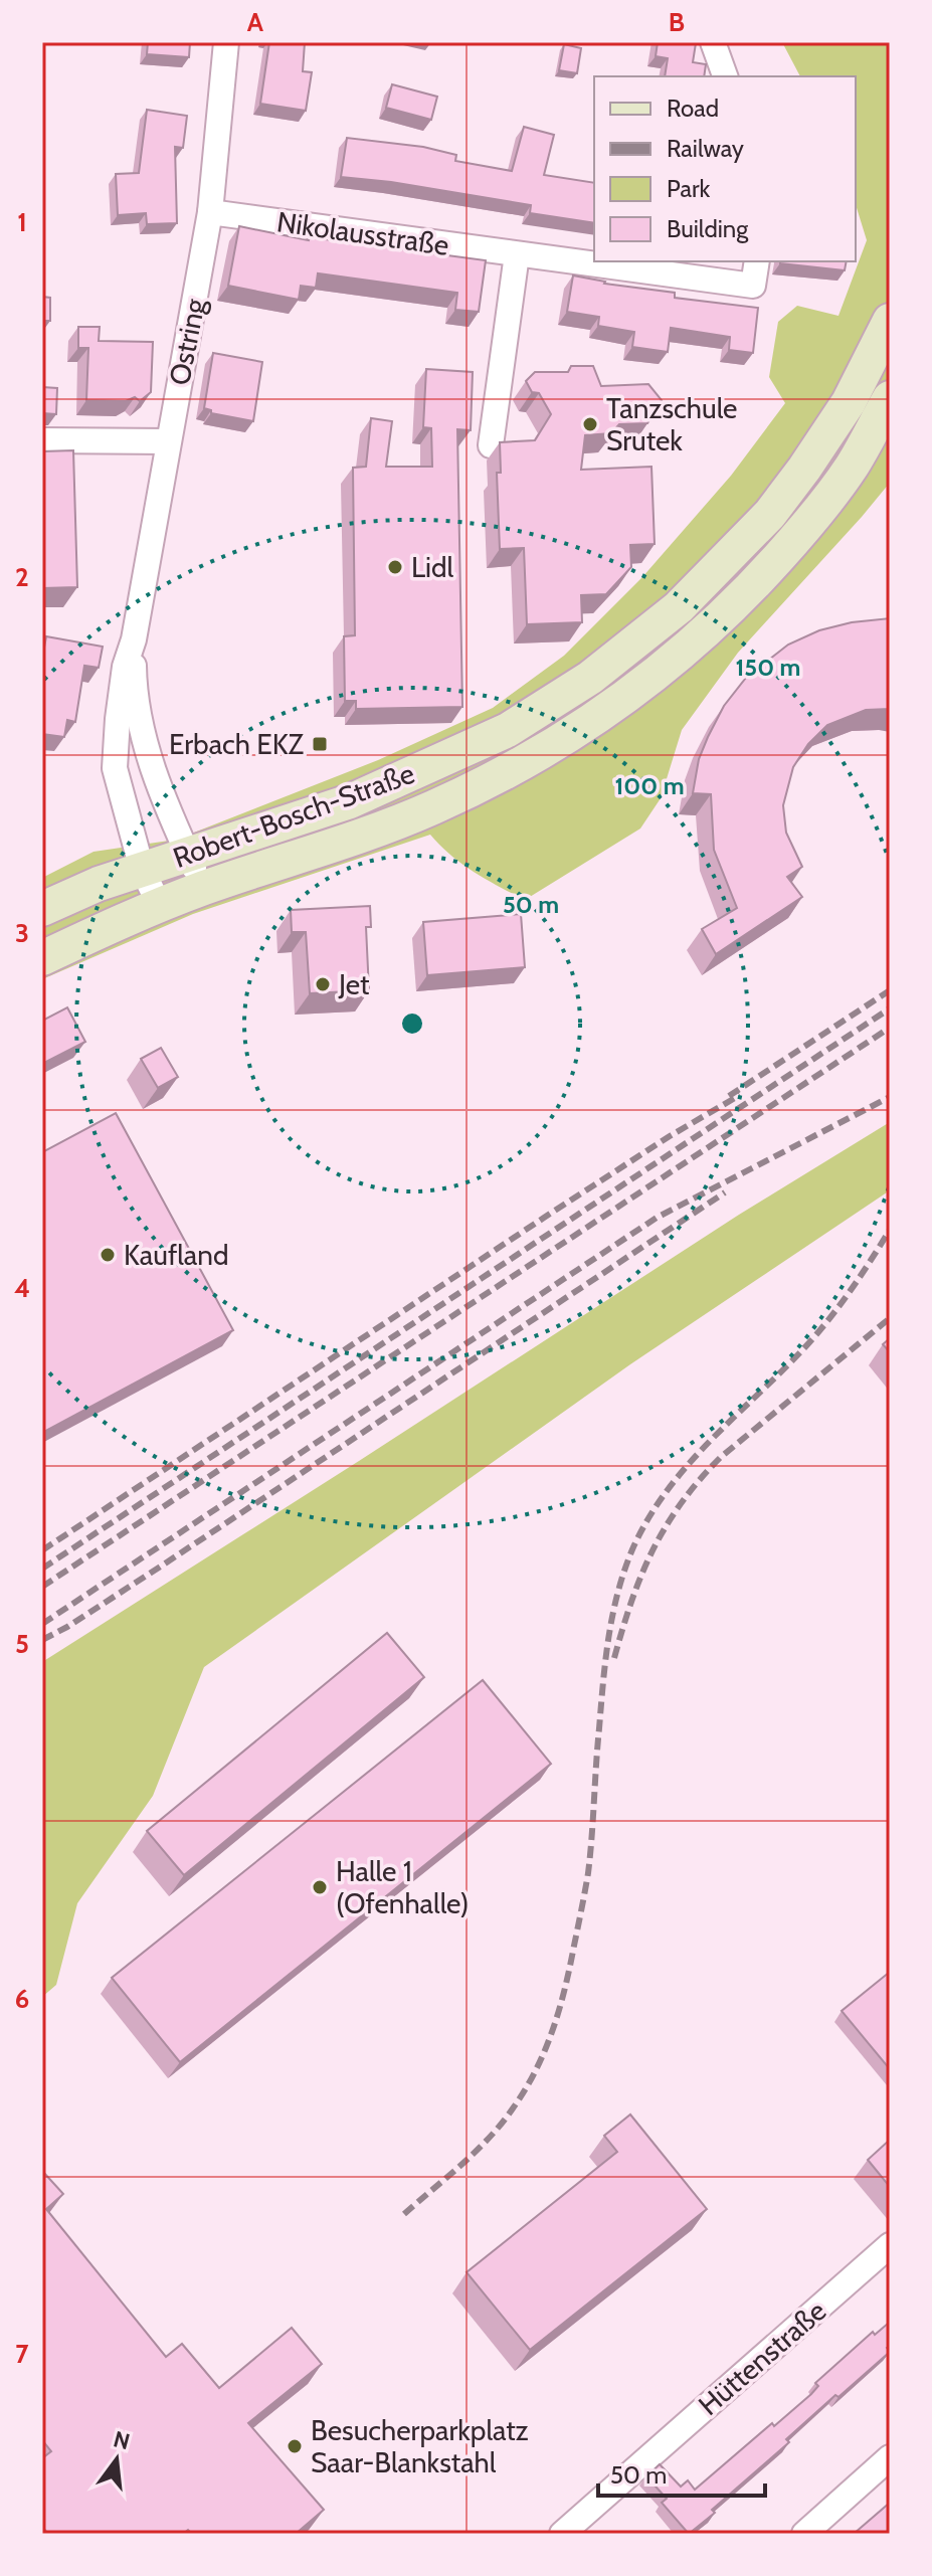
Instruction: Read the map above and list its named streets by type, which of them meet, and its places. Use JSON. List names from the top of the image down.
{
  "streets": {
    "main road": ["Robert-Bosch-Straße"],
    "street": ["Nikolausstraße", "Ostring", "Hüttenstraße"]
  },
  "crossings": [
    ["Nikolausstraße", "Ostring"],
    ["Ostring", "Robert-Bosch-Straße"]
  ],
  "places": {
    "other": [
      "Tanzschule Srutek",
      "Lidl",
      "Jet",
      "Kaufland",
      "Halle 1 (Ofenhalle)",
      "Besucherparkplatz Saar-Blankstahl"
    ],
    "transit": ["Erbach EKZ"]
  },
  "legend": [
    "Road",
    "Railway",
    "Park",
    "Building"
  ],
  "scale_bar": "50 m",
  "north": "top",
  "grid": {
    "columns": ["A", "B"],
    "rows": [
      "1",
      "2",
      "3",
      "4",
      "5",
      "6",
      "7"
    ]
  },
  "rings": ["150 m", "100 m", "50 m"]
}
